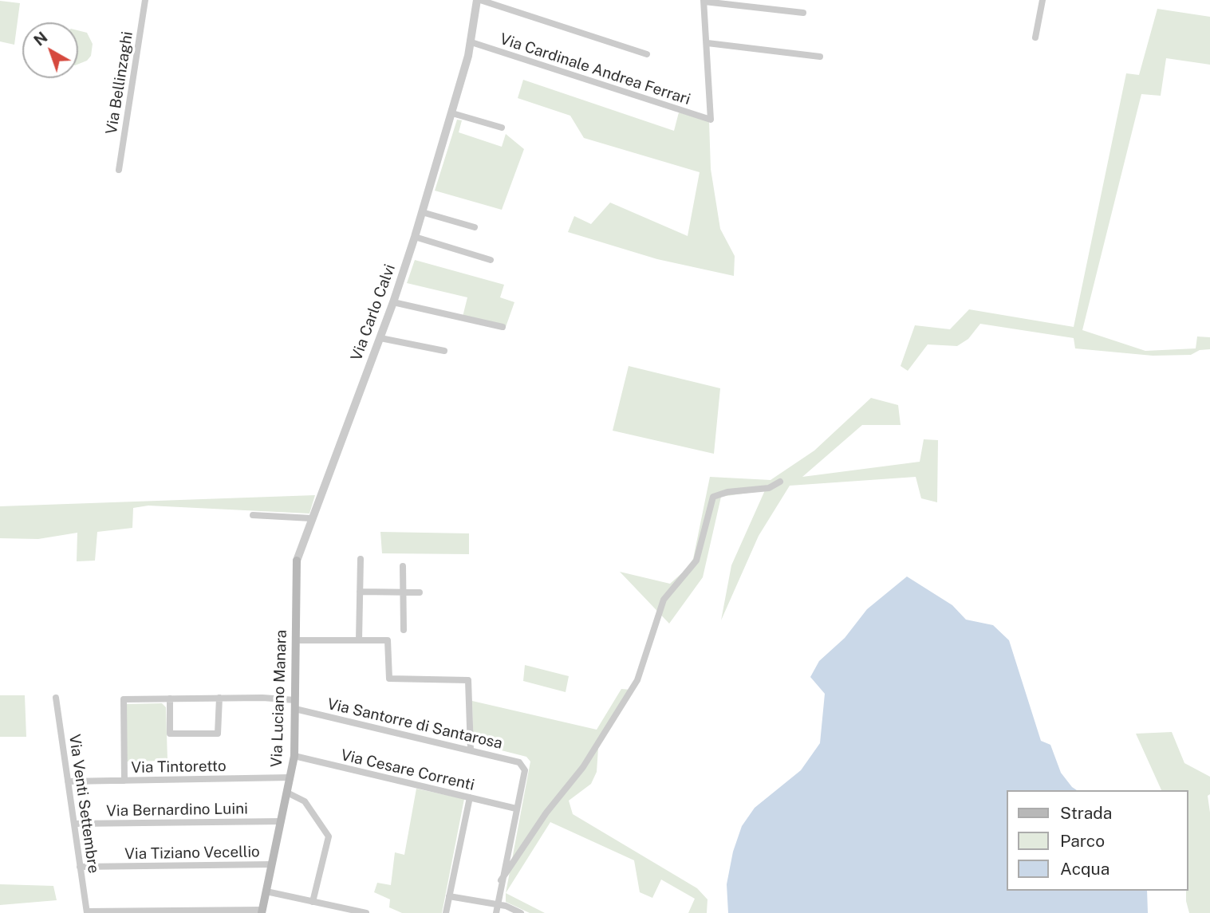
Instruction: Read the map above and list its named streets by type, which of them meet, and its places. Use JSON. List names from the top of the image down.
{
  "streets": {
    "main road": ["Via Luciano Manara"],
    "street": [
      "Via Cardinale Andrea Ferrari",
      "Via Bellinzaghi",
      "Via Carlo Calvi",
      "Via Santorre di Santarosa",
      "Via Tintoretto",
      "Via Cesare Correnti",
      "Via Venti Settembre",
      "Via Bernardino Luini",
      "Via Tiziano Vecellio"
    ]
  },
  "crossings": [
    ["Via Cardinale Andrea Ferrari", "Via Carlo Calvi"],
    ["Via Carlo Calvi", "Via Luciano Manara"],
    ["Via Luciano Manara", "Via Santorre di Santarosa"],
    ["Via Luciano Manara", "Via Tintoretto"],
    ["Via Luciano Manara", "Via Cesare Correnti"],
    ["Via Luciano Manara", "Via Bernardino Luini"],
    ["Via Luciano Manara", "Via Tiziano Vecellio"],
    ["Via Santorre di Santarosa", "Via Tintoretto"],
    ["Via Santorre di Santarosa", "Via Cesare Correnti"],
    ["Via Tintoretto", "Via Venti Settembre"],
    ["Via Venti Settembre", "Via Bernardino Luini"],
    ["Via Venti Settembre", "Via Tiziano Vecellio"]
  ],
  "legend": ["Strada", "Parco", "Acqua"],
  "north": "top left"
}
